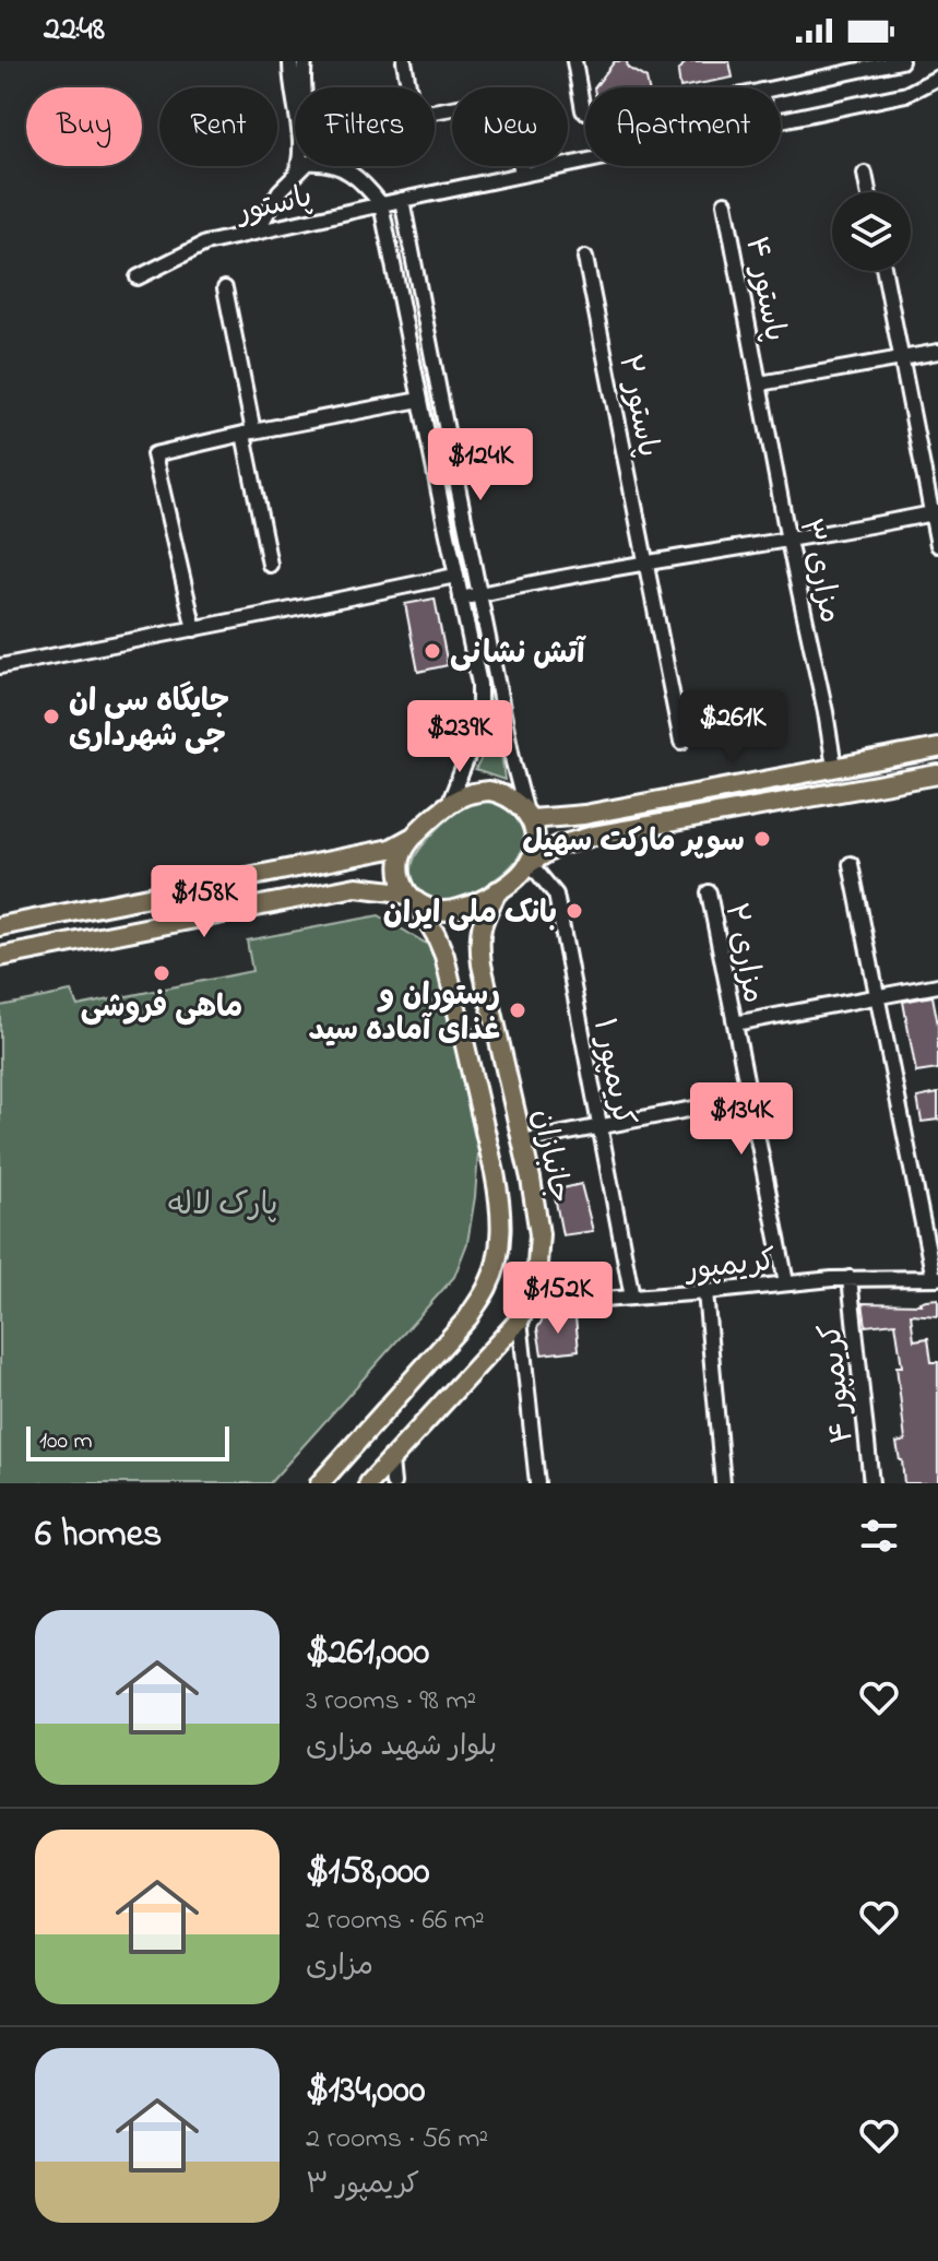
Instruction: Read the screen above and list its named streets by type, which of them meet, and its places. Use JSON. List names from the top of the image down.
{
  "streets": {
    "main road": ["جانبازان"],
    "street": [
      "پاستور",
      "پاستور ۴",
      "پاستور ۲",
      "مزاری ۳",
      "مزاری ۲",
      "کریمپور ۱",
      "کریمپور",
      "کریمپور ۴"
    ]
  },
  "crossings": [
    ["پاستور ۴", "مزاری ۳"],
    ["مزاری ۲", "کریمپور"],
    ["کریمپور ۱", "جانبازان"],
    ["کریمپور ۱", "کریمپور"],
    ["جانبازان", "کریمپور"],
    ["کریمپور", "کریمپور ۴"]
  ],
  "parks": ["پارک لاله"],
  "places": [
    "آتش نشانی",
    "جایگاه سی ان جی شهرداری",
    "سوپر مارکت سهیل",
    "بانک ملی ایران",
    "ماهی فروشی",
    "رستوران و غذای آماده سید"
  ],
  "scale_bar": "100 m",
  "page": {
    "status": "22:48",
    "chip": [
      "Buy",
      "Rent",
      "Filters",
      "New",
      "Apartment"
    ],
    "price": [
      "$124K",
      "$261K",
      "$239K",
      "$158K",
      "$134K",
      "$152K"
    ],
    "scale": "100 m",
    "heading": "6 homes",
    "list": [
      {
        "name": "$261,000",
        "note": "3 rooms · 98 m² · بلوار شهید مزاری"
      },
      {
        "name": "$158,000",
        "note": "2 rooms · 66 m² · مزاری"
      },
      {
        "name": "$134,000",
        "note": "2 rooms · 56 m² · کریمپور ۳"
      }
    ]
  }
}
